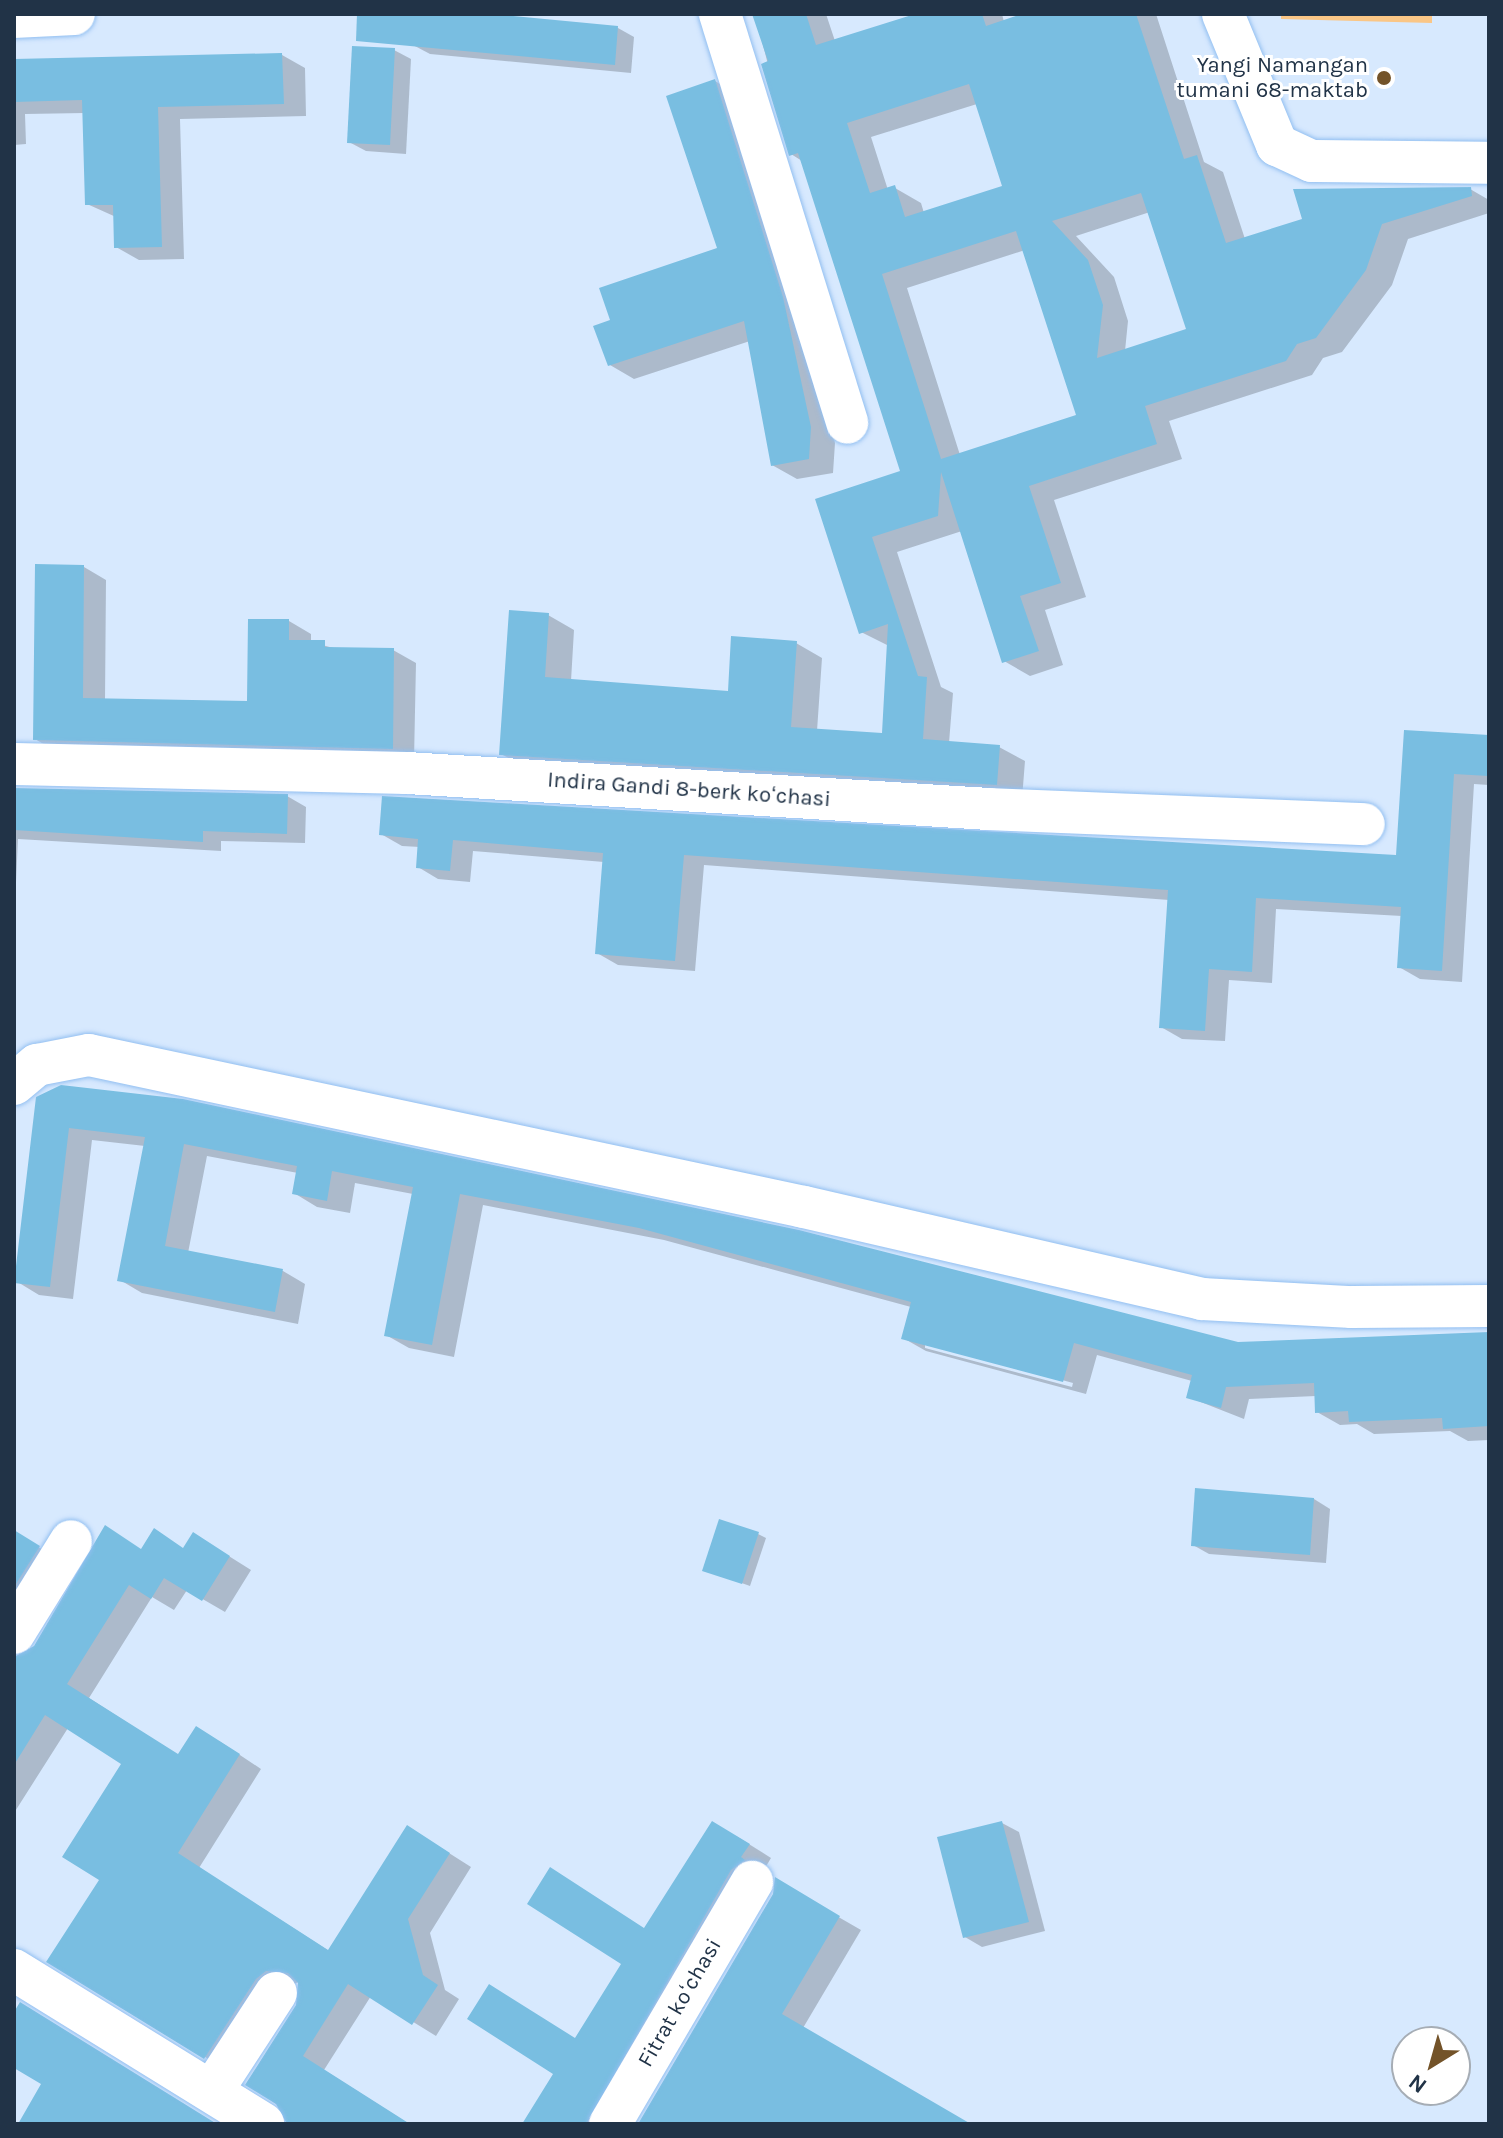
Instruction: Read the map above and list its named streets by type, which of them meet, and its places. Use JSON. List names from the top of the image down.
{
  "streets": {
    "street": ["Indira Gandi 8-berk koʻchasi", "Fitrat koʻchasi"]
  },
  "places": ["Yangi Namangan tumani 68-maktab"],
  "north": "bottom left"
}
